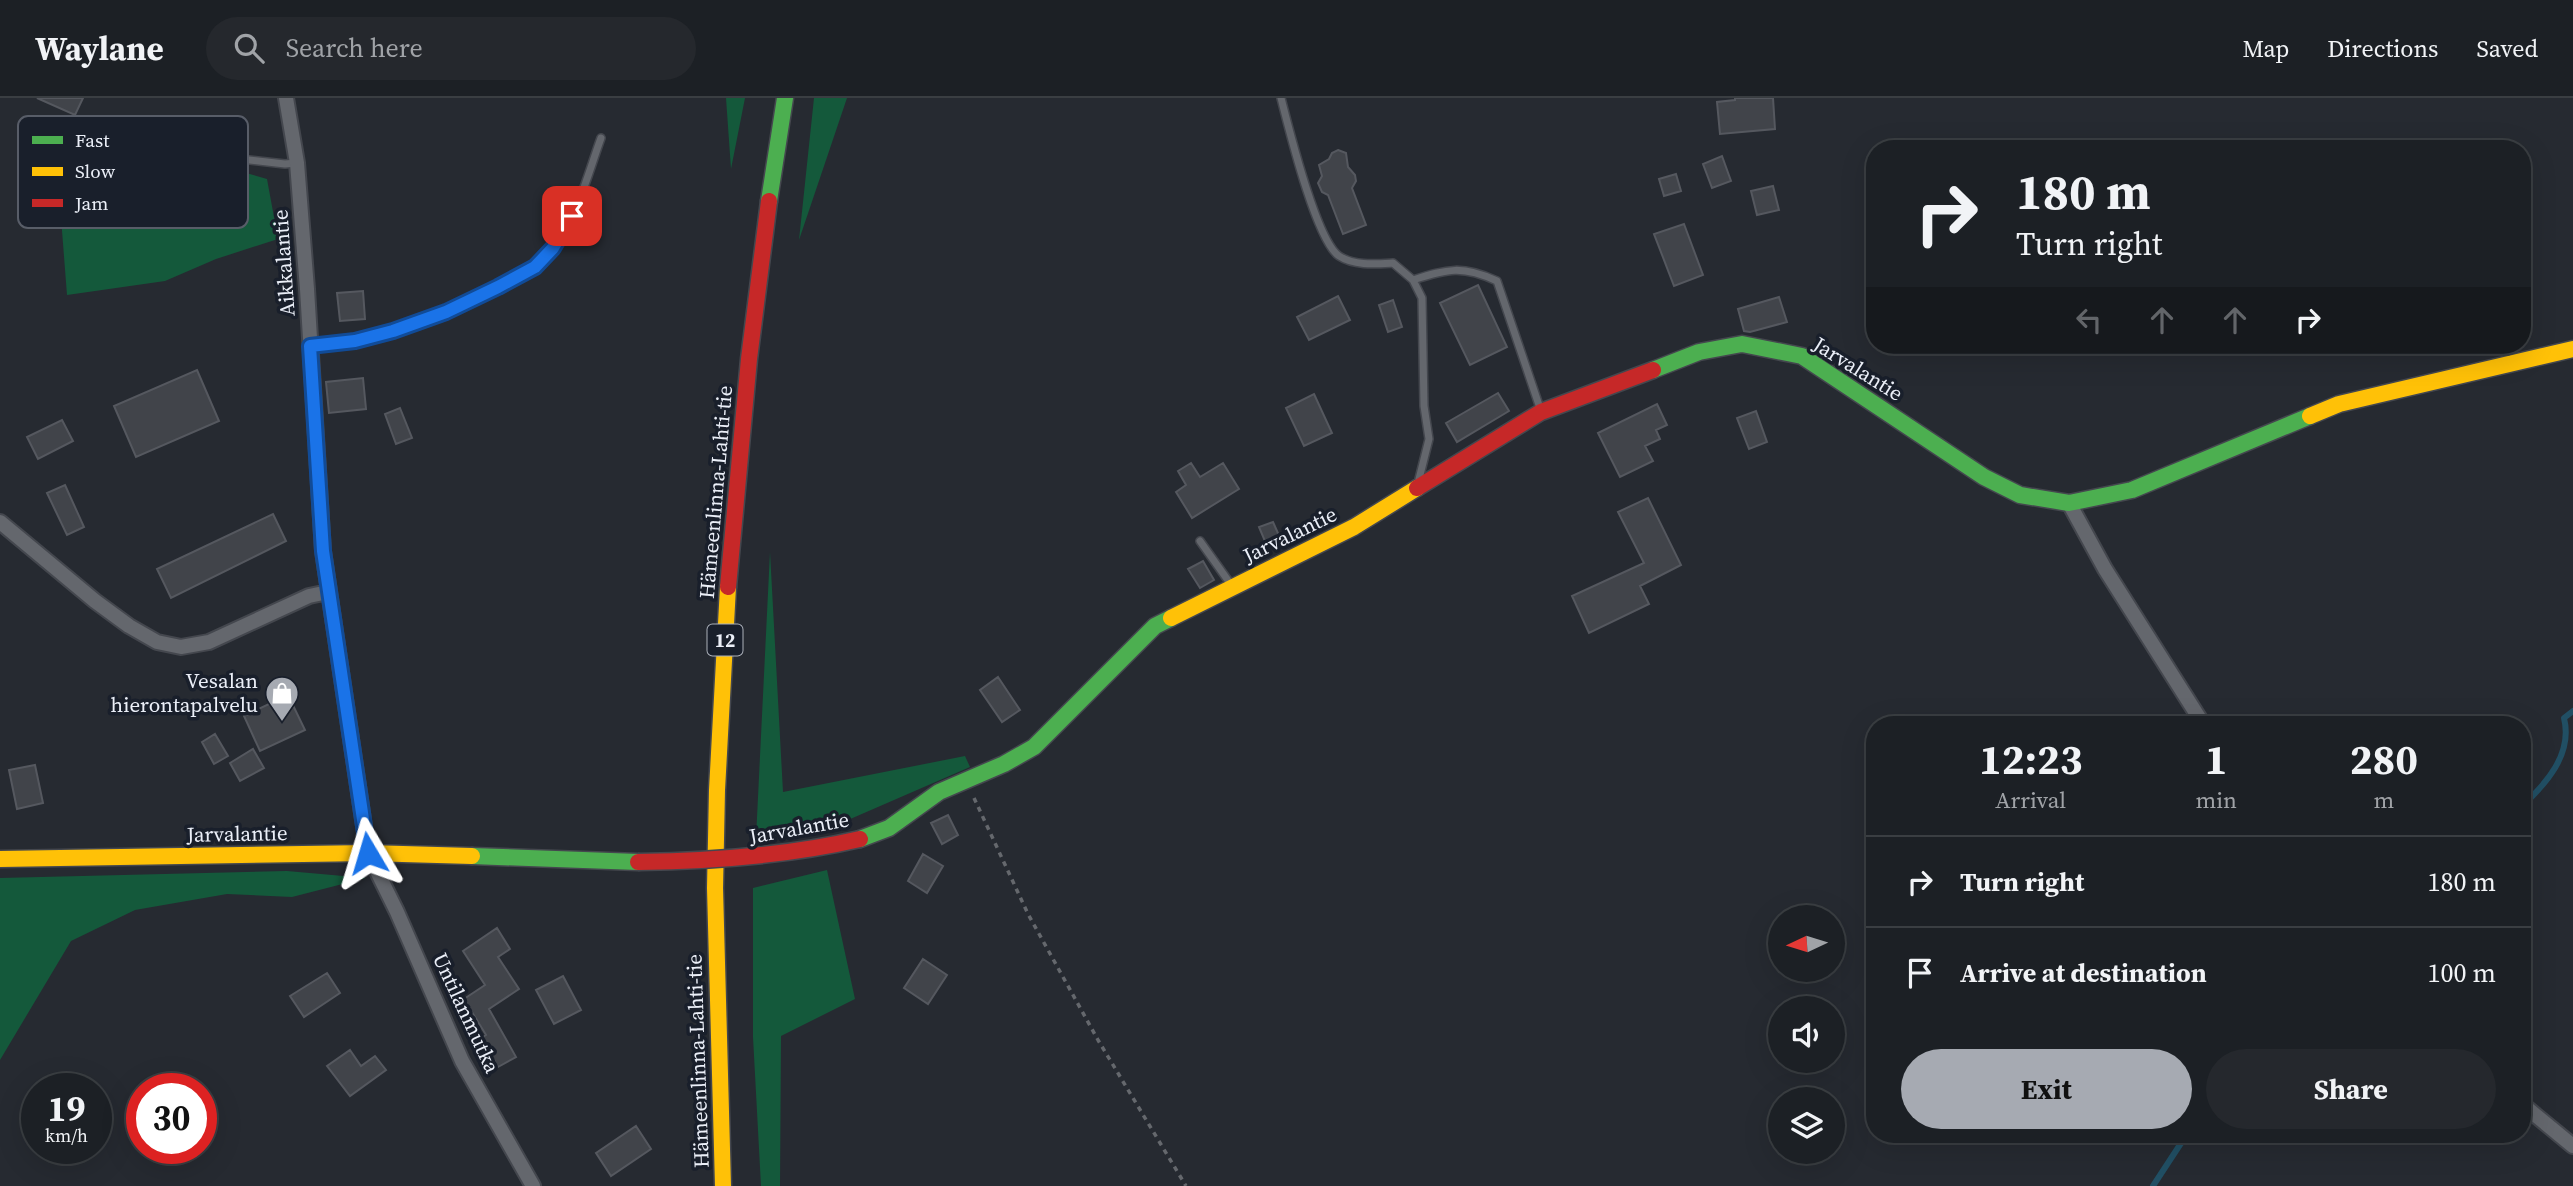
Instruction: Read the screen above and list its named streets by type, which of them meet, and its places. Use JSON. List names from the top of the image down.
{
  "streets": {
    "main road": ["Jarvalantie", "Hämeenlinna-Lahti-tie", "12"],
    "street": ["Aikkalantie", "Untilanmutka"]
  },
  "crossings": [
    ["Aikkalantie", "Jarvalantie"],
    ["Aikkalantie", "Untilanmutka"],
    ["Jarvalantie", "Untilanmutka"]
  ],
  "places": {
    "shop": ["Vesalan hierontapalvelu"]
  },
  "legend": ["Fast", "Slow", "Jam"],
  "north": "left",
  "page": {
    "header": "Waylane",
    "search": "Search here",
    "nav": ["Map", "Directions", "Saved"],
    "turn": ["180 m", "Turn right"],
    "eta": [
      "12:23",
      "Arrival",
      "1",
      "min",
      "280",
      "m"
    ],
    "list": [
      {
        "name": "Turn right",
        "value": "180 m"
      },
      {
        "name": "Arrive at destination",
        "value": "100 m"
      }
    ],
    "buttons": ["Exit", "Share"],
    "speed": "19 km/h",
    "limit": "30"
  }
}
